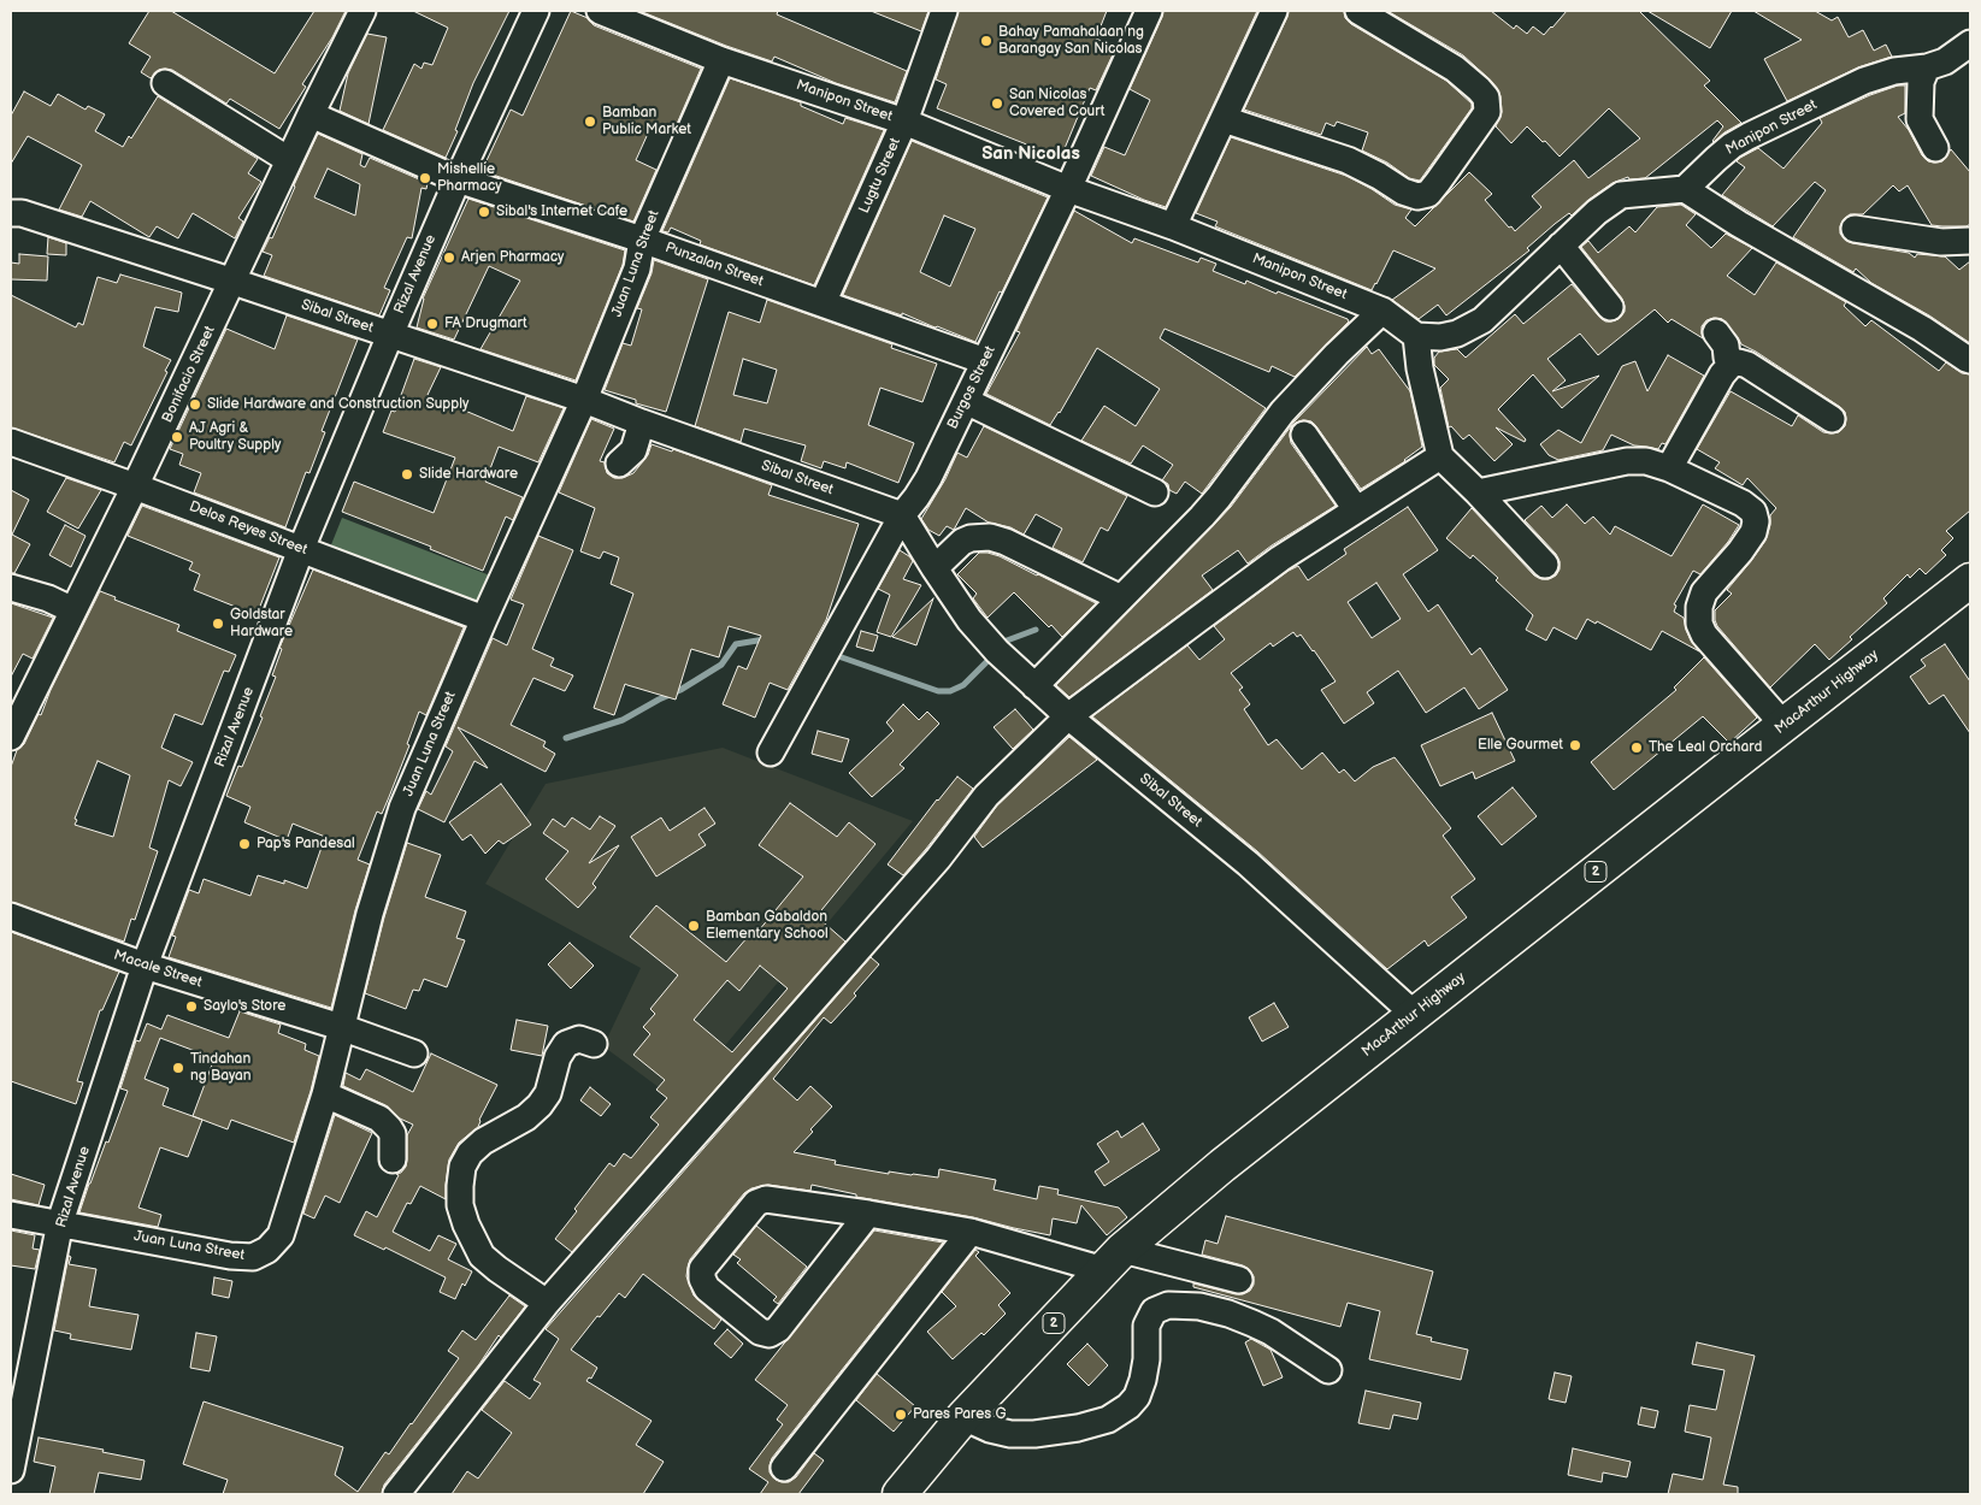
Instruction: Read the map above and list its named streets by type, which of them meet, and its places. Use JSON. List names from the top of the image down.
{
  "streets": {
    "highway": ["MacArthur Highway", "2"],
    "street": [
      "Manipon Street",
      "Lugtu Street",
      "Juan Luna Street",
      "Punzalan Street",
      "Rizal Avenue",
      "Sibal Street",
      "Bonifacio Street",
      "Burgos Street",
      "Delos Reyes Street",
      "Macale Street"
    ]
  },
  "crossings": [
    ["Manipon Street", "Lugtu Street"],
    ["Manipon Street", "Juan Luna Street"],
    ["Manipon Street", "Burgos Street"],
    ["Lugtu Street", "Punzalan Street"],
    ["Juan Luna Street", "Punzalan Street"],
    ["Juan Luna Street", "Rizal Avenue"],
    ["Juan Luna Street", "Sibal Street"],
    ["Juan Luna Street", "Delos Reyes Street"],
    ["Juan Luna Street", "Macale Street"],
    ["Punzalan Street", "Rizal Avenue"],
    ["Punzalan Street", "Bonifacio Street"],
    ["Punzalan Street", "Burgos Street"],
    ["Rizal Avenue", "Sibal Street"],
    ["Rizal Avenue", "Delos Reyes Street"],
    ["Rizal Avenue", "Macale Street"],
    ["Sibal Street", "Bonifacio Street"],
    ["Sibal Street", "Burgos Street"],
    ["Sibal Street", "MacArthur Highway"],
    ["Bonifacio Street", "Delos Reyes Street"]
  ],
  "districts": ["San Nicolas"],
  "places": [
    "Bahay Pamahalaan ng Barangay San Nicolas",
    "San Nicolas Covered Court",
    "Bamban Public Market",
    "Mishellie Pharmacy",
    "Sibal's Internet Cafe",
    "Arjen Pharmacy",
    "FA Drugmart",
    "Slide Hardware and Construction Supply",
    "AJ Agri & Poultry Supply",
    "Slide Hardware",
    "Goldstar Hardware",
    "Elle Gourmet",
    "The Leal Orchard",
    "Pap's Pandesal",
    "Bamban Gabaldon Elementary School",
    "Saylo's Store",
    "Tindahan ng Bayan",
    "Pares Pares G"
  ]
}
